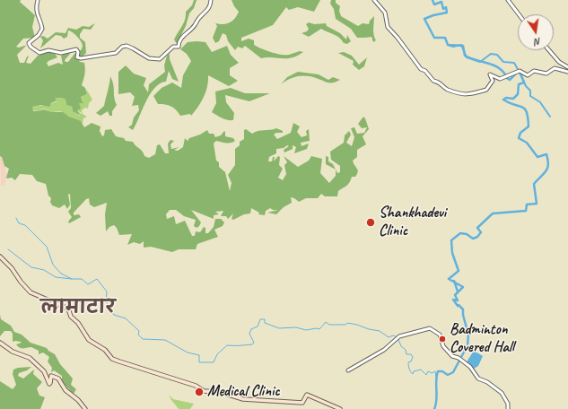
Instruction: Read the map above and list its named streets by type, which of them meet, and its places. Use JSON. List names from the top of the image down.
{
  "districts": ["लामाटार"],
  "places": ["Shankhadevi Clinic", "Badminton Covered Hall", "Medical Clinic"],
  "north": "bottom"
}
